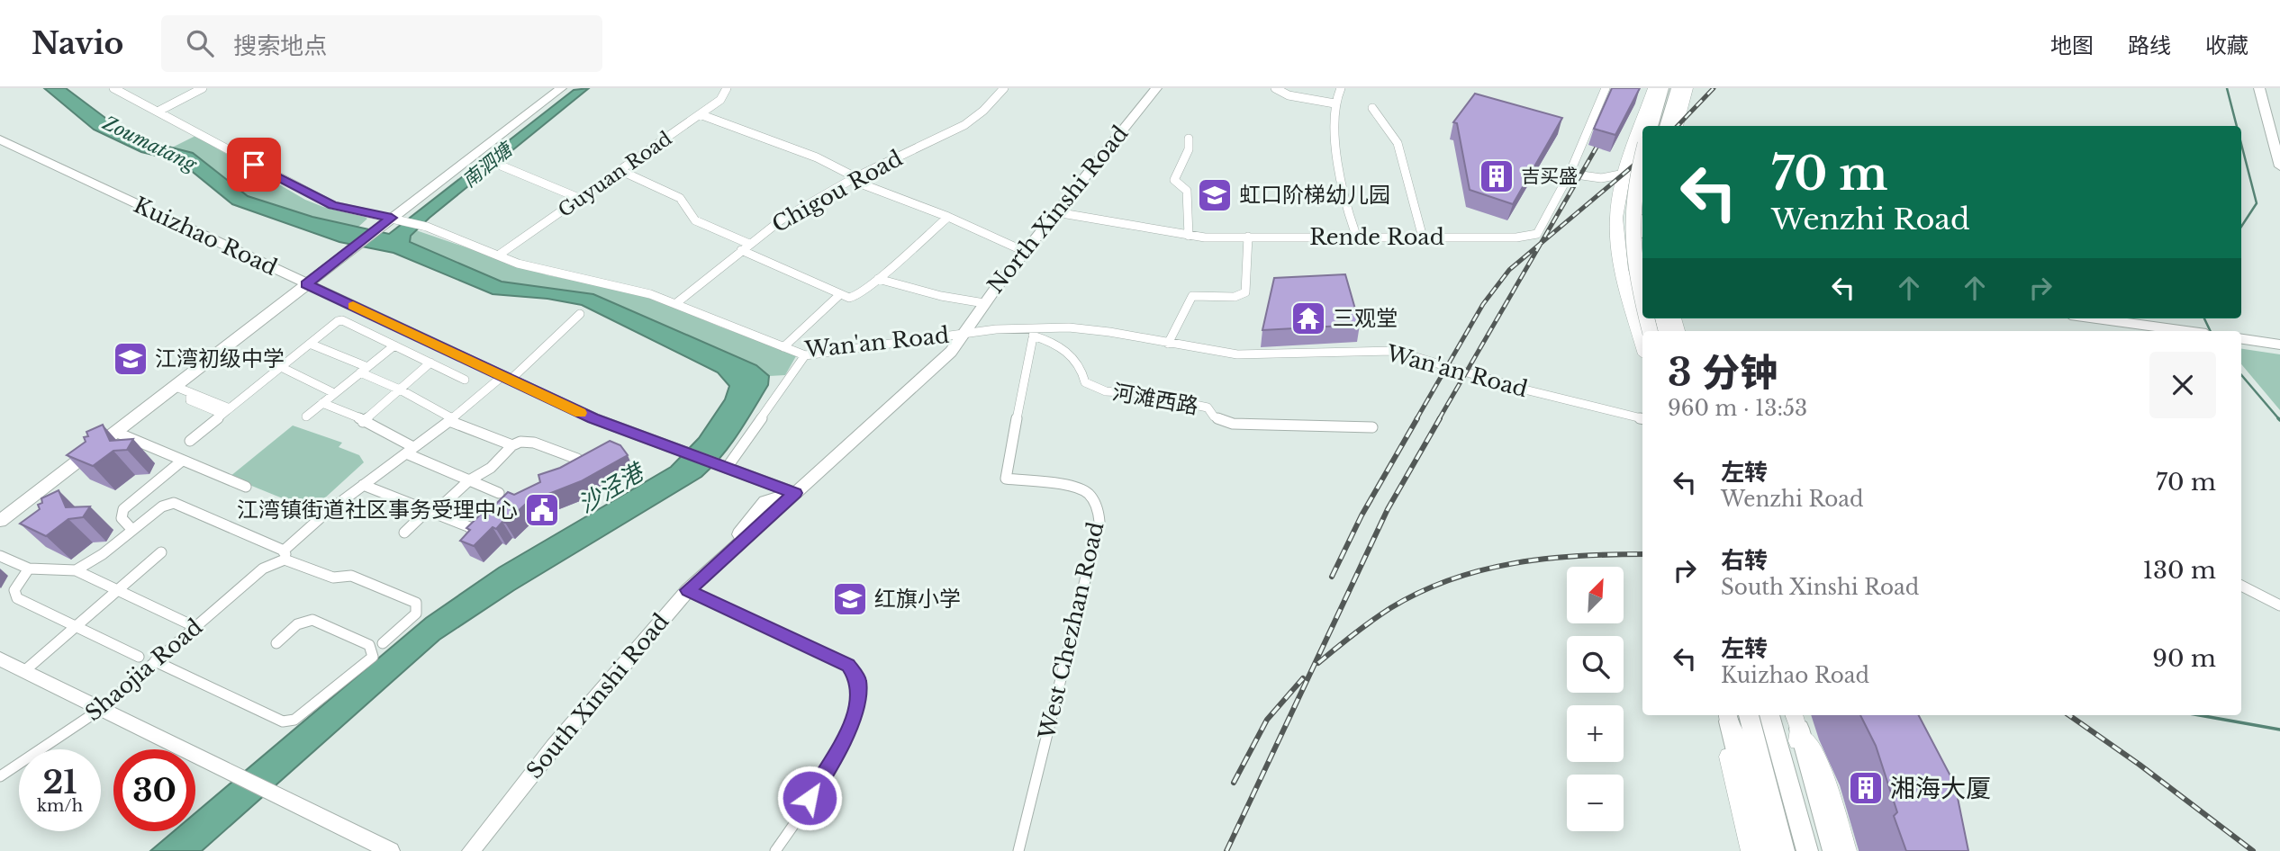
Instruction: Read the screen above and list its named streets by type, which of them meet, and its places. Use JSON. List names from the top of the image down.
{
  "streets": {
    "street": [
      "Guyuan Road",
      "Chigou Road",
      "North Xinshi Road",
      "Kuizhao Road",
      "Rende Road",
      "Wan'an Road",
      "河滩西路",
      "West Chezhan Road",
      "Shaojia Road",
      "South Xinshi Road"
    ]
  },
  "crossings": [
    ["Guyuan Road", "Wan'an Road"],
    ["Chigou Road", "Wan'an Road"],
    ["North Xinshi Road", "Rende Road"],
    ["North Xinshi Road", "Wan'an Road"],
    ["North Xinshi Road", "South Xinshi Road"],
    ["Kuizhao Road", "Shaojia Road"],
    ["Kuizhao Road", "South Xinshi Road"],
    ["Wan'an Road", "河滩西路"],
    ["Wan'an Road", "West Chezhan Road"],
    ["Wan'an Road", "South Xinshi Road"],
    ["河滩西路", "West Chezhan Road"]
  ],
  "water": ["Zoumatang", "南泗塘", "沙泾港"],
  "places": {
    "building": ["吉买盛", "湘海大厦"],
    "school or university": ["虹口阶梯幼儿园", "江湾初级中学", "红旗小学"],
    "temple": ["三观堂"],
    "public building": ["江湾镇街道社区事务受理中心"]
  },
  "north": "top right",
  "page": {
    "header": "Navio",
    "search": "搜索地点",
    "nav": ["地图", "路线", "收藏"],
    "turn": ["70 m", "Wenzhi Road"],
    "heading": ["3 分钟", "960 m · 13:53"],
    "list": [
      {
        "name": "左转",
        "note": "Wenzhi Road",
        "value": "70 m"
      },
      {
        "name": "右转",
        "note": "South Xinshi Road",
        "value": "130 m"
      },
      {
        "name": "左转",
        "note": "Kuizhao Road",
        "value": "90 m"
      }
    ],
    "map_buttons": ["+", "−"],
    "speed": "21 km/h",
    "limit": "30"
  }
}
